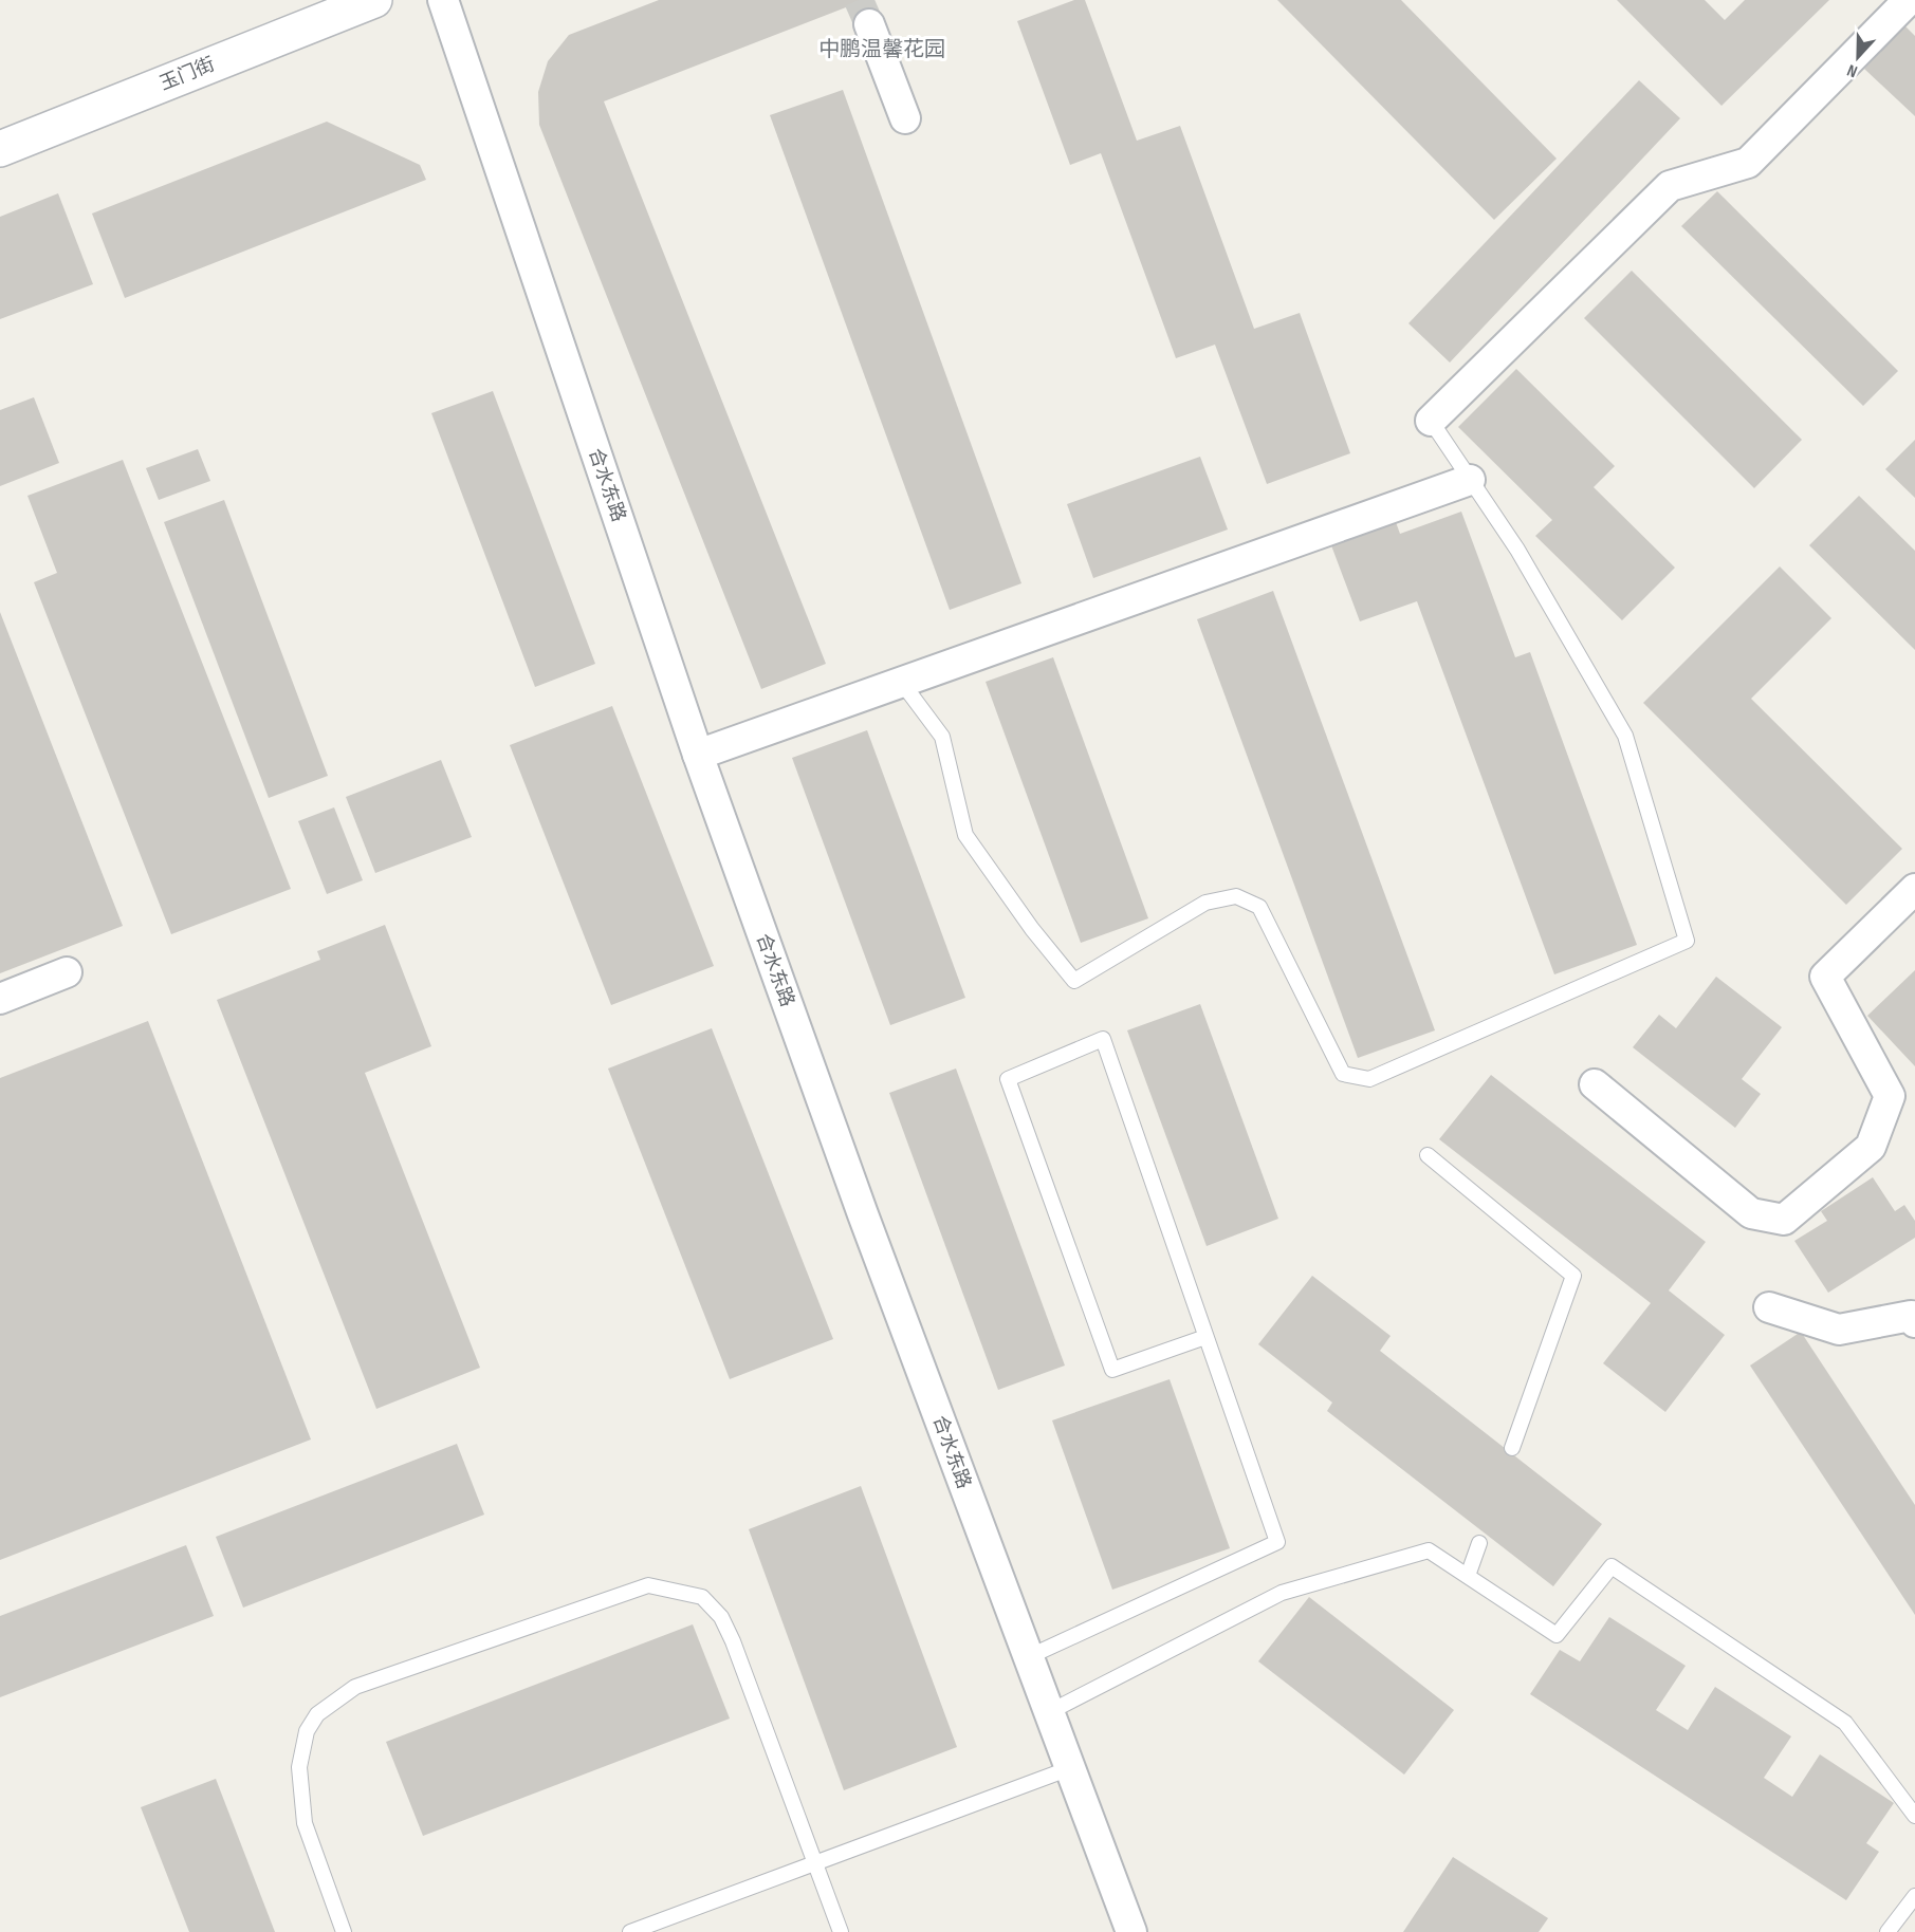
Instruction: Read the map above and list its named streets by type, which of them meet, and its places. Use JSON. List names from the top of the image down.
{
  "streets": {
    "street": ["玉门街", "合水东路"]
  },
  "districts": ["中鹏温馨花园"],
  "north": "bottom"
}
